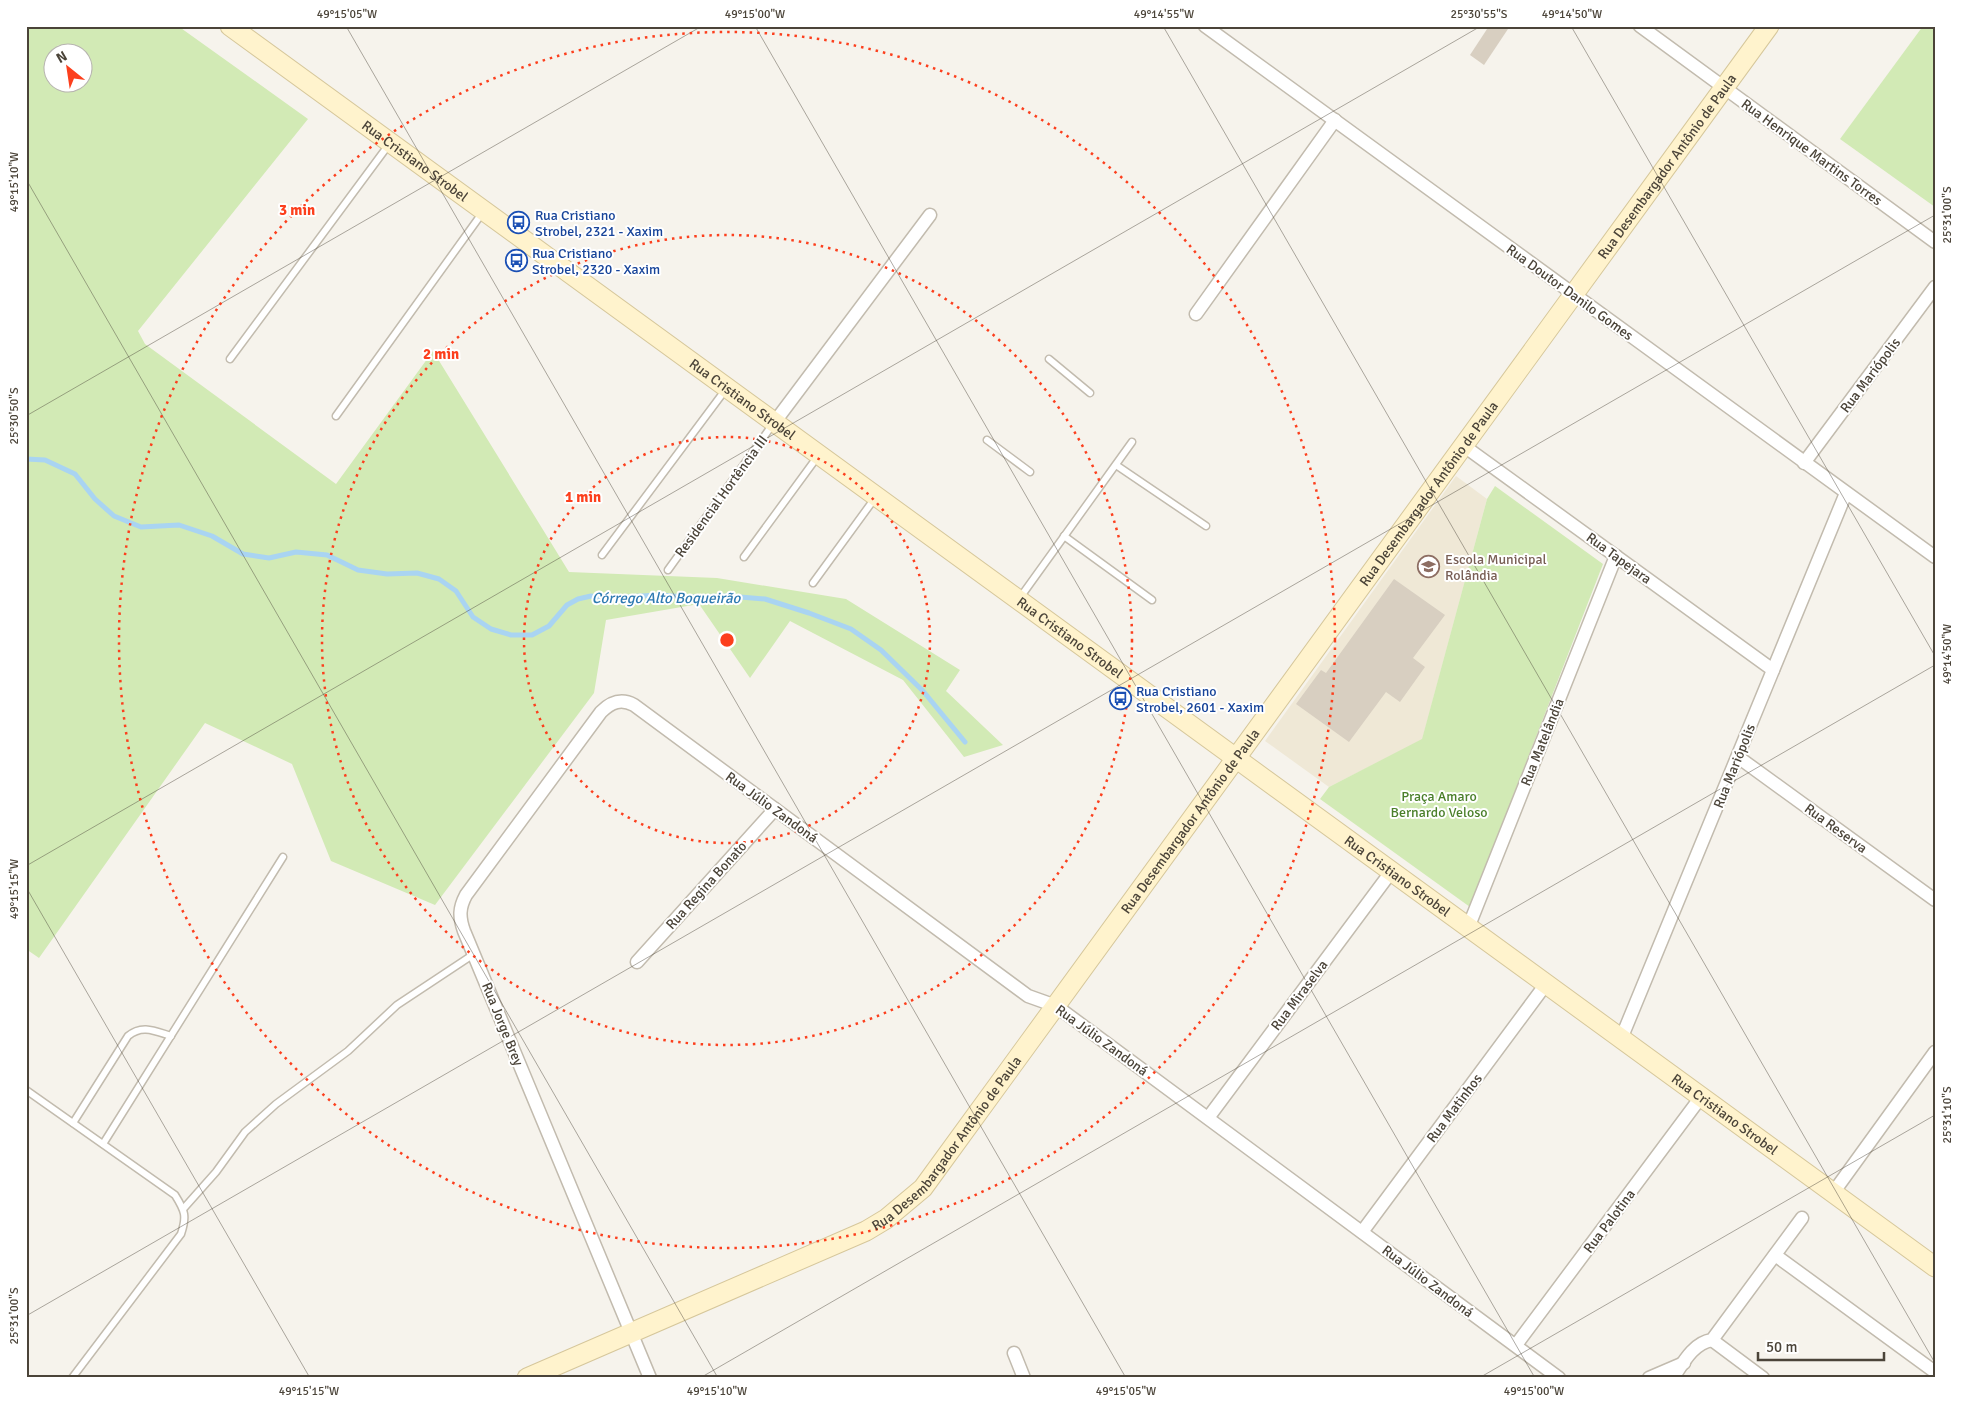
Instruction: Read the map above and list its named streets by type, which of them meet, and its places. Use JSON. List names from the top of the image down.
{
  "streets": {
    "main road": ["Rua Cristiano Strobel", "Rua Desembargador Antônio de Paula"],
    "street": [
      "Rua Henrique Martins Torres",
      "Rua Doutor Danilo Gomes",
      "Rua Mariópolis",
      "Rua Tapejara",
      "Rua Matelândia",
      "Rua Júlio Zandoná",
      "Rua Reserva",
      "Rua Regina Bonato",
      "Rua Miraselva",
      "Rua Jorge Brey",
      "Rua Matinhos",
      "Rua Palotina"
    ],
    "lane": ["Residencial Hortência III"]
  },
  "crossings": [
    ["Rua Henrique Martins Torres", "Rua Desembargador Antônio de Paula"],
    ["Rua Cristiano Strobel", "Rua Desembargador Antônio de Paula"],
    ["Rua Cristiano Strobel", "Rua Mariópolis"],
    ["Rua Cristiano Strobel", "Residencial Hortência III"],
    ["Rua Cristiano Strobel", "Rua Matelândia"],
    ["Rua Cristiano Strobel", "Rua Miraselva"],
    ["Rua Cristiano Strobel", "Rua Matinhos"],
    ["Rua Cristiano Strobel", "Rua Palotina"],
    ["Rua Desembargador Antônio de Paula", "Rua Doutor Danilo Gomes"],
    ["Rua Desembargador Antônio de Paula", "Rua Tapejara"],
    ["Rua Desembargador Antônio de Paula", "Rua Júlio Zandoná"],
    ["Rua Desembargador Antônio de Paula", "Rua Jorge Brey"],
    ["Rua Doutor Danilo Gomes", "Rua Mariópolis"],
    ["Rua Mariópolis", "Rua Tapejara"],
    ["Rua Mariópolis", "Rua Reserva"],
    ["Rua Tapejara", "Rua Matelândia"],
    ["Rua Júlio Zandoná", "Rua Regina Bonato"],
    ["Rua Júlio Zandoná", "Rua Miraselva"],
    ["Rua Júlio Zandoná", "Rua Jorge Brey"],
    ["Rua Júlio Zandoná", "Rua Matinhos"],
    ["Rua Júlio Zandoná", "Rua Palotina"]
  ],
  "water": ["Córrego Alto Boqueirão"],
  "parks": ["Praça Amaro Bernardo Veloso"],
  "places": {
    "bus stop": ["Rua Cristiano Strobel, 2321 - Xaxim", "Rua Cristiano Strobel, 2320 - Xaxim", "Rua Cristiano Strobel, 2601 - Xaxim"],
    "school or university": ["Escola Municipal Rolândia"]
  },
  "scale_bar": "50 m",
  "north": "top left",
  "coordinates": [
    "49°15'05\"W",
    "49°15'00\"W",
    "49°14'55\"W",
    "25°30'55\"S",
    "49°14'50\"W",
    "49°15'10\"W",
    "25°31'00\"S",
    "25°30'50\"S",
    "49°15'15\"W",
    "25°31'10\"S"
  ],
  "rings": ["3 min", "2 min", "1 min"]
}
